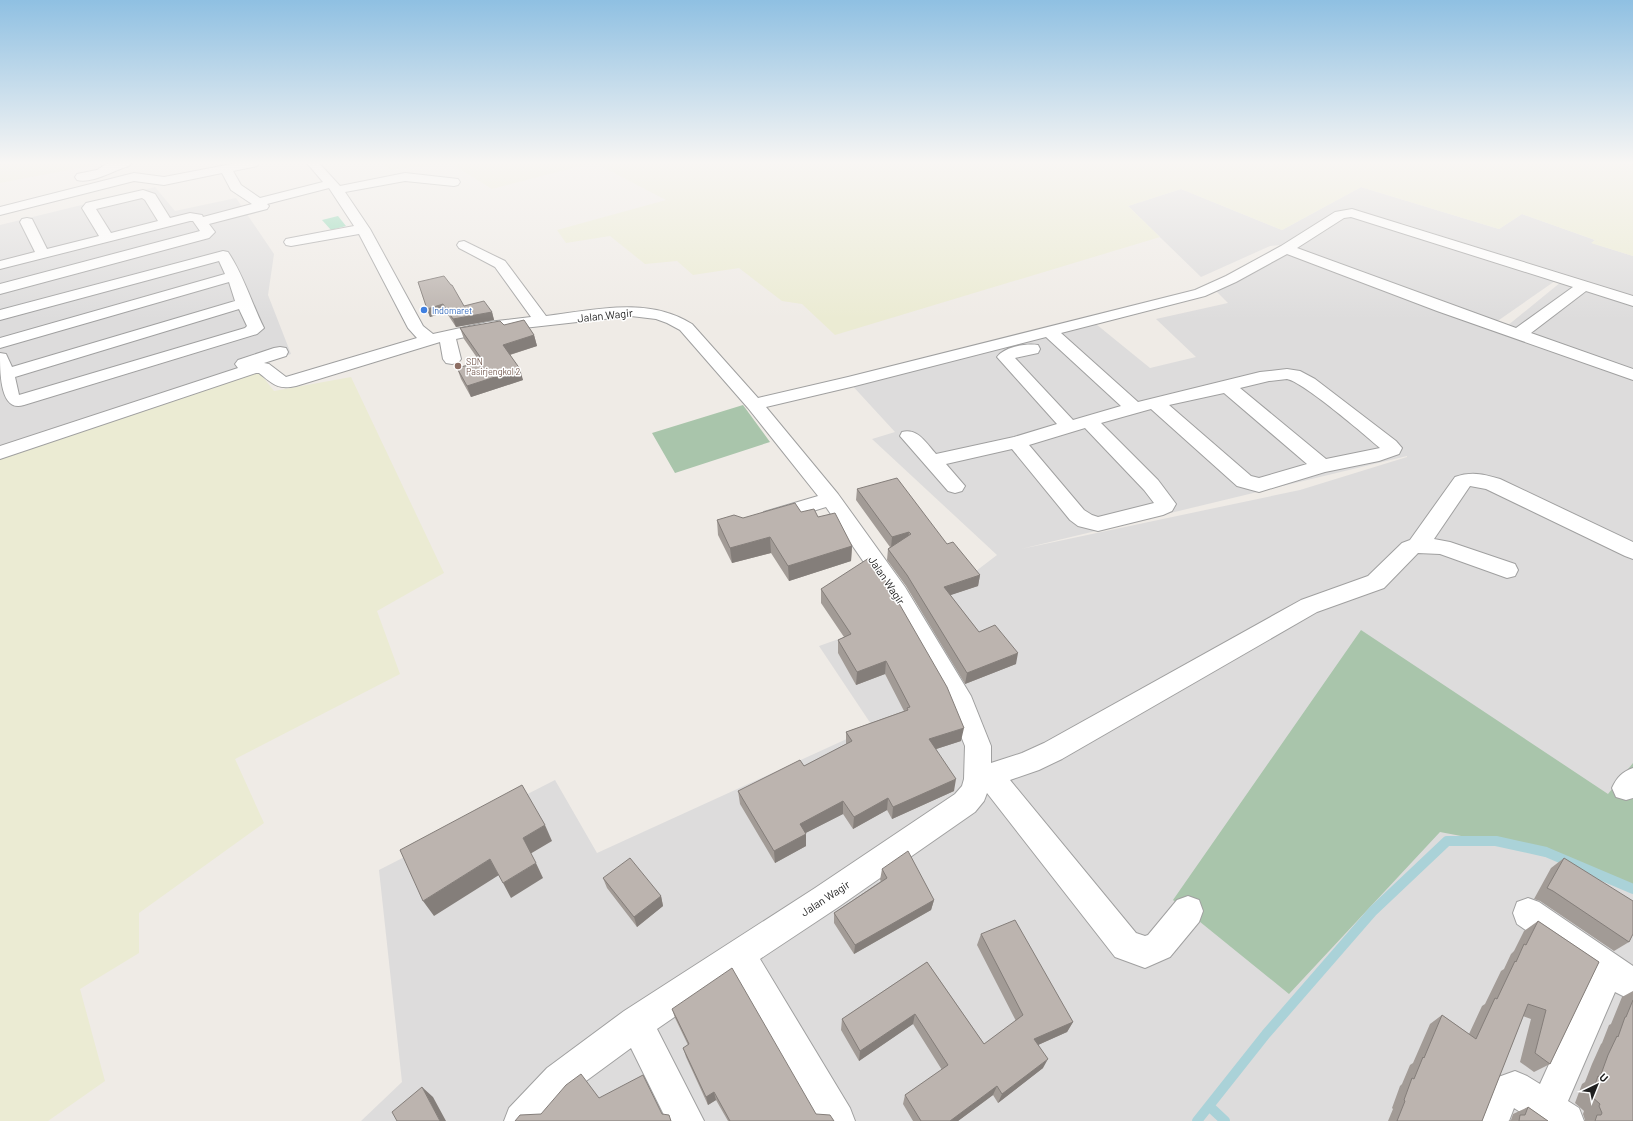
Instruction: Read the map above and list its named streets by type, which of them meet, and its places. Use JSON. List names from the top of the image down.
{
  "streets": {
    "street": ["Jalan Wagir"]
  },
  "places": ["Indomaret", "SDN Pasirjengkol 2"],
  "north": "top right"
}
